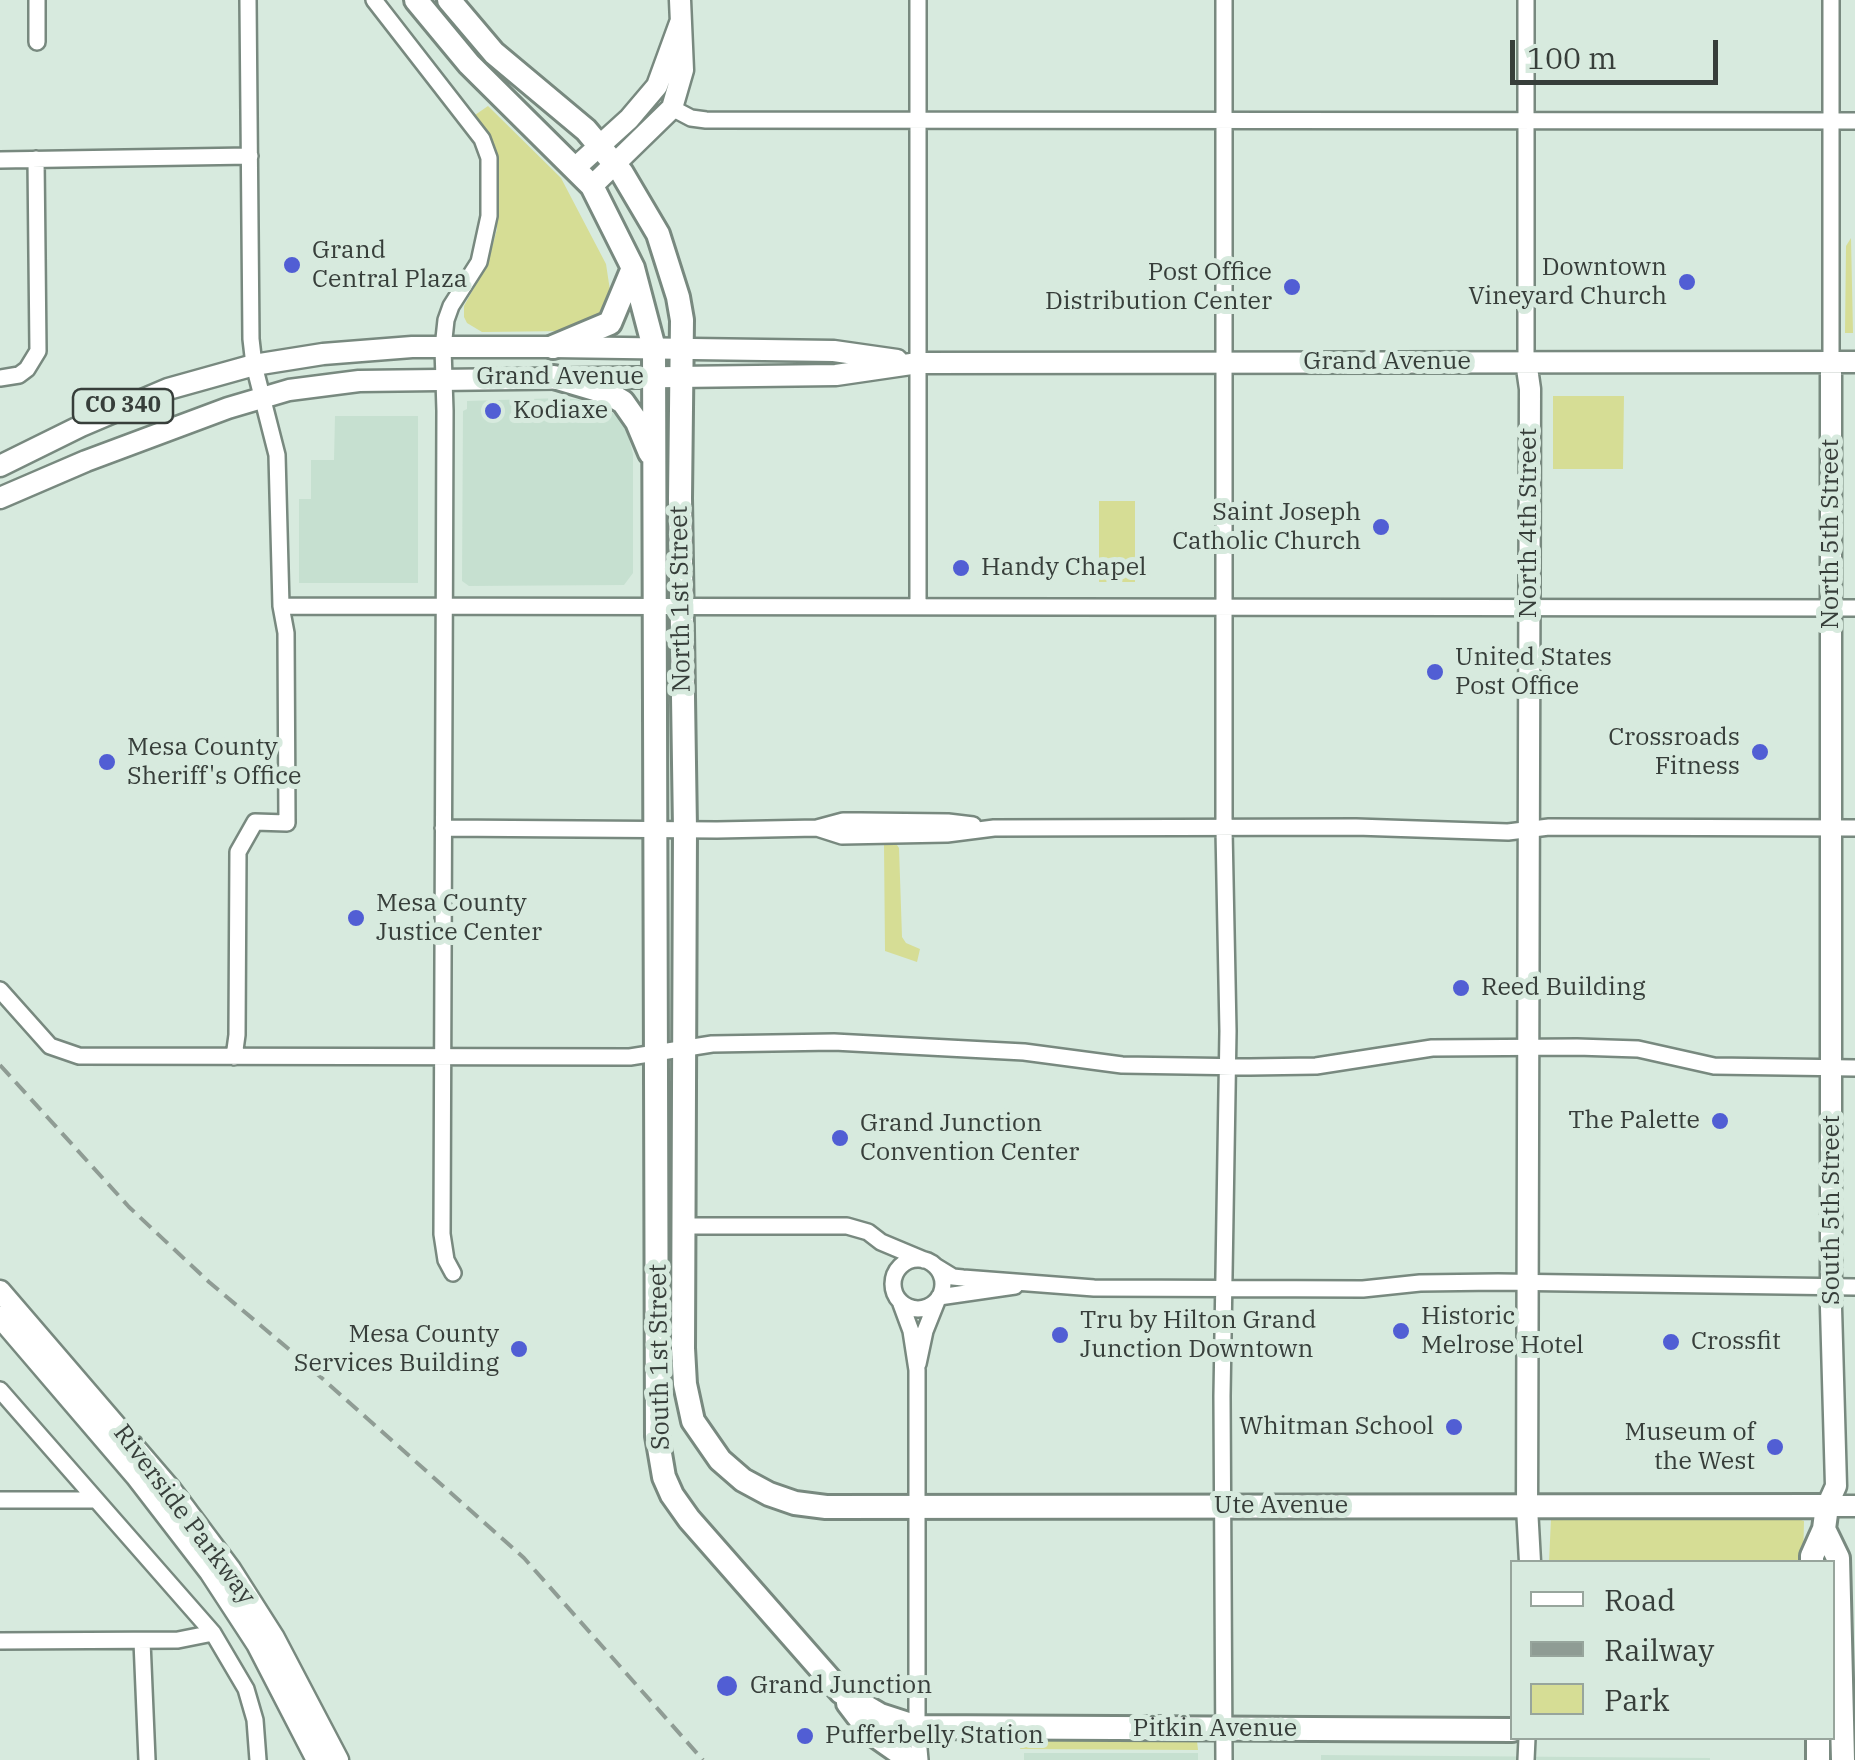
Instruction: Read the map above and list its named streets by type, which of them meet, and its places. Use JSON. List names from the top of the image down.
{
  "streets": {
    "highway": [
      "North 1st Street",
      "South 5th Street",
      "South 1st Street",
      "Ute Avenue",
      "Pitkin Avenue"
    ],
    "main road": [
      "Grand Avenue",
      "CO 340",
      "North 4th Street",
      "North 5th Street",
      "Riverside Parkway"
    ]
  },
  "crossings": [
    ["Grand Avenue", "CO 340"],
    ["Grand Avenue", "North 4th Street"],
    ["Grand Avenue", "North 5th Street"],
    ["Grand Avenue", "North 1st Street"],
    ["CO 340", "North 1st Street"],
    ["North 4th Street", "Ute Avenue"],
    ["North 5th Street", "South 5th Street"],
    ["North 1st Street", "South 1st Street"],
    ["South 5th Street", "Ute Avenue"],
    ["South 1st Street", "Ute Avenue"],
    ["South 1st Street", "Pitkin Avenue"]
  ],
  "places": [
    "Grand Central Plaza",
    "Downtown Vineyard Church",
    "Post Office Distribution Center",
    "Kodiaxe",
    "Saint Joseph Catholic Church",
    "Handy Chapel",
    "United States Post Office",
    "Crossroads Fitness",
    "Mesa County Sheriff's Office",
    "Mesa County Justice Center",
    "Reed Building",
    "The Palette",
    "Grand Junction Convention Center",
    "Historic Melrose Hotel",
    "Tru by Hilton Grand Junction Downtown",
    "Crossfit",
    "Mesa County Services Building",
    "Whitman School",
    "Museum of the West",
    "Grand Junction",
    "Pufferbelly Station"
  ],
  "legend": ["Road", "Railway", "Park"],
  "scale_bar": "100 m"
}
